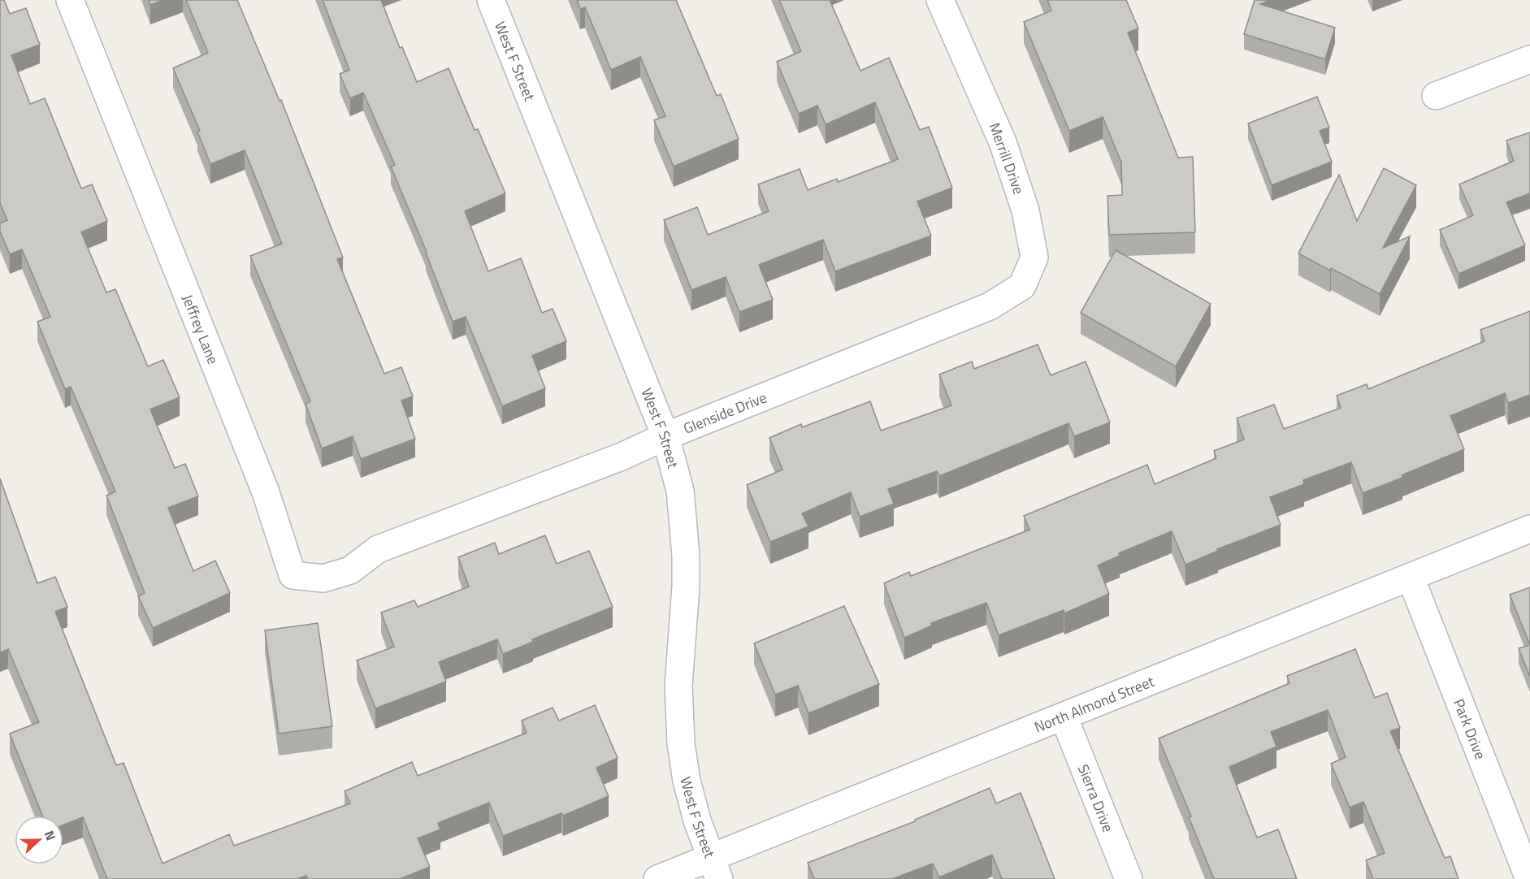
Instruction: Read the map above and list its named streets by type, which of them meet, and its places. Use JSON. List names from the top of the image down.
{
  "streets": {
    "street": [
      "West F Street",
      "Merrill Drive",
      "Jeffrey Lane",
      "Glenside Drive",
      "North Almond Street",
      "Park Drive",
      "Sierra Drive"
    ]
  },
  "crossings": [
    ["West F Street", "Glenside Drive"],
    ["West F Street", "North Almond Street"],
    ["Merrill Drive", "Glenside Drive"],
    ["Jeffrey Lane", "Glenside Drive"],
    ["North Almond Street", "Park Drive"],
    ["North Almond Street", "Sierra Drive"]
  ],
  "north": "right"
}
